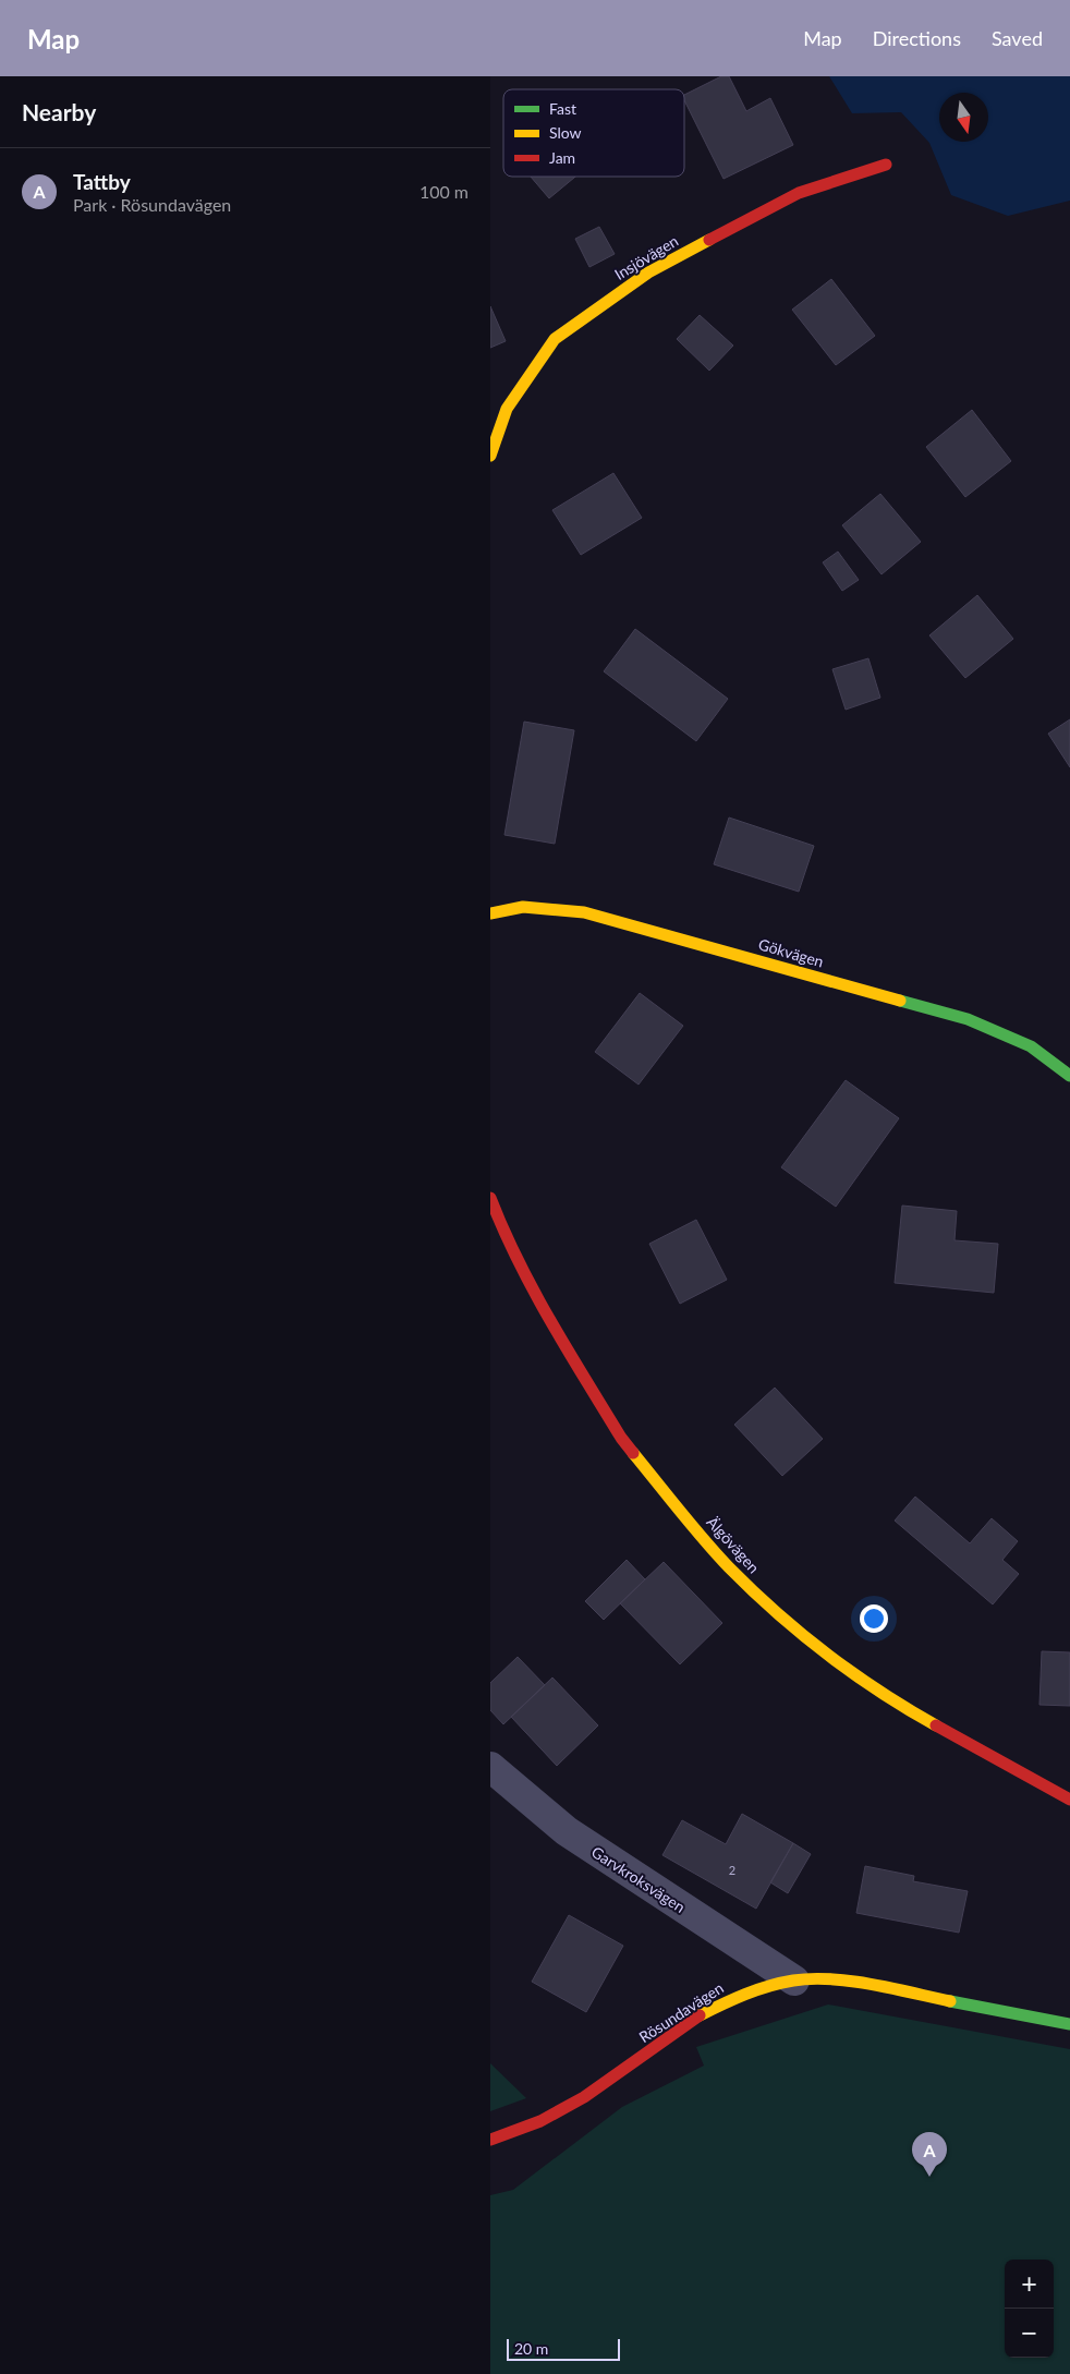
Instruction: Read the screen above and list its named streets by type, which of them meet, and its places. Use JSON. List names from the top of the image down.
{
  "streets": {
    "street": [
      "Insjövägen",
      "Gökvägen",
      "Älgövägen",
      "Garvkroksvägen",
      "Rösundavägen"
    ]
  },
  "crossings": [
    ["Garvkroksvägen", "Rösundavägen"]
  ],
  "house_numbers": ["2"],
  "legend": ["Fast", "Slow", "Jam"],
  "scale_bar": "20 m",
  "north": "bottom",
  "page": {
    "header": "Map",
    "nav": ["Map", "Directions", "Saved"],
    "heading": "Nearby",
    "list": [
      {
        "mark": "A",
        "name": "Tattby",
        "note": "Park · Rösundavägen",
        "value": "100 m"
      }
    ],
    "pins": "A",
    "map_buttons": ["+", "−"],
    "scale": "20 m"
  }
}
